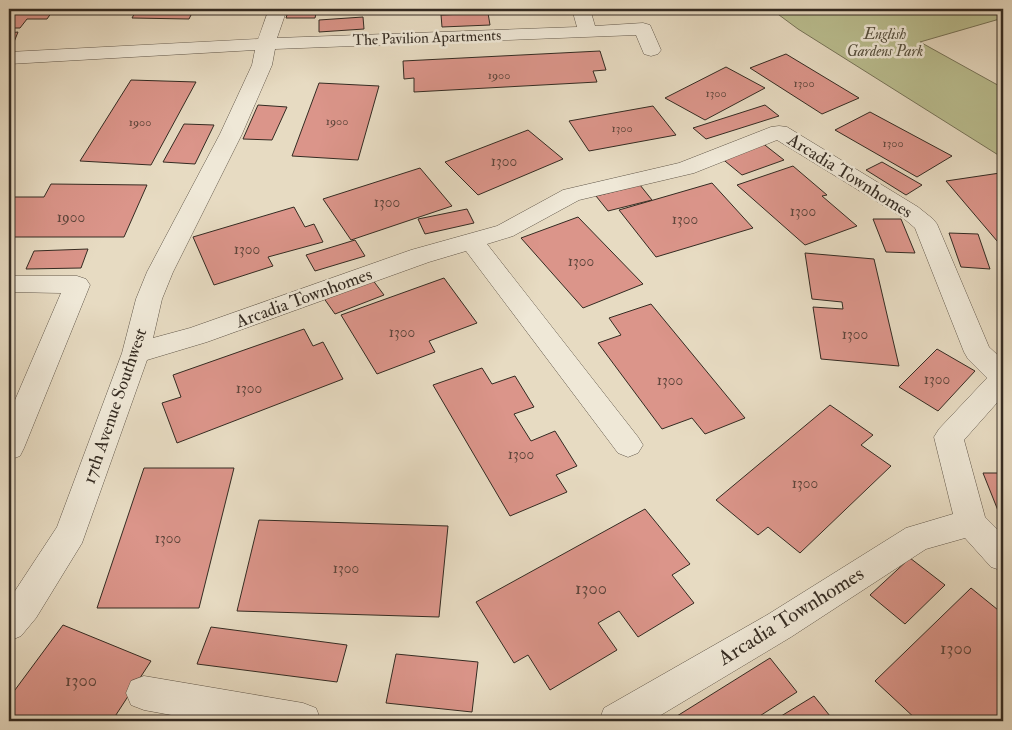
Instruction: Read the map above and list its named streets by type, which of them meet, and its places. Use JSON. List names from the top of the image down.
{
  "streets": {
    "street": ["The Pavilion Apartments", "Arcadia Townhomes", "17th Avenue Southwest"]
  },
  "crossings": [
    ["The Pavilion Apartments", "17th Avenue Southwest"],
    ["Arcadia Townhomes", "17th Avenue Southwest"]
  ],
  "parks": ["English Gardens Park"],
  "house_numbers": [
    "1900",
    "1300",
    "1300",
    "1900",
    "1900",
    "1300",
    "1300",
    "1300",
    "1300",
    "1300",
    "1900",
    "1300",
    "1300",
    "1300",
    "1300",
    "1300",
    "1300",
    "1300",
    "1300",
    "1300",
    "1300",
    "1300",
    "1300",
    "1300",
    "1300",
    "1300"
  ]
}
